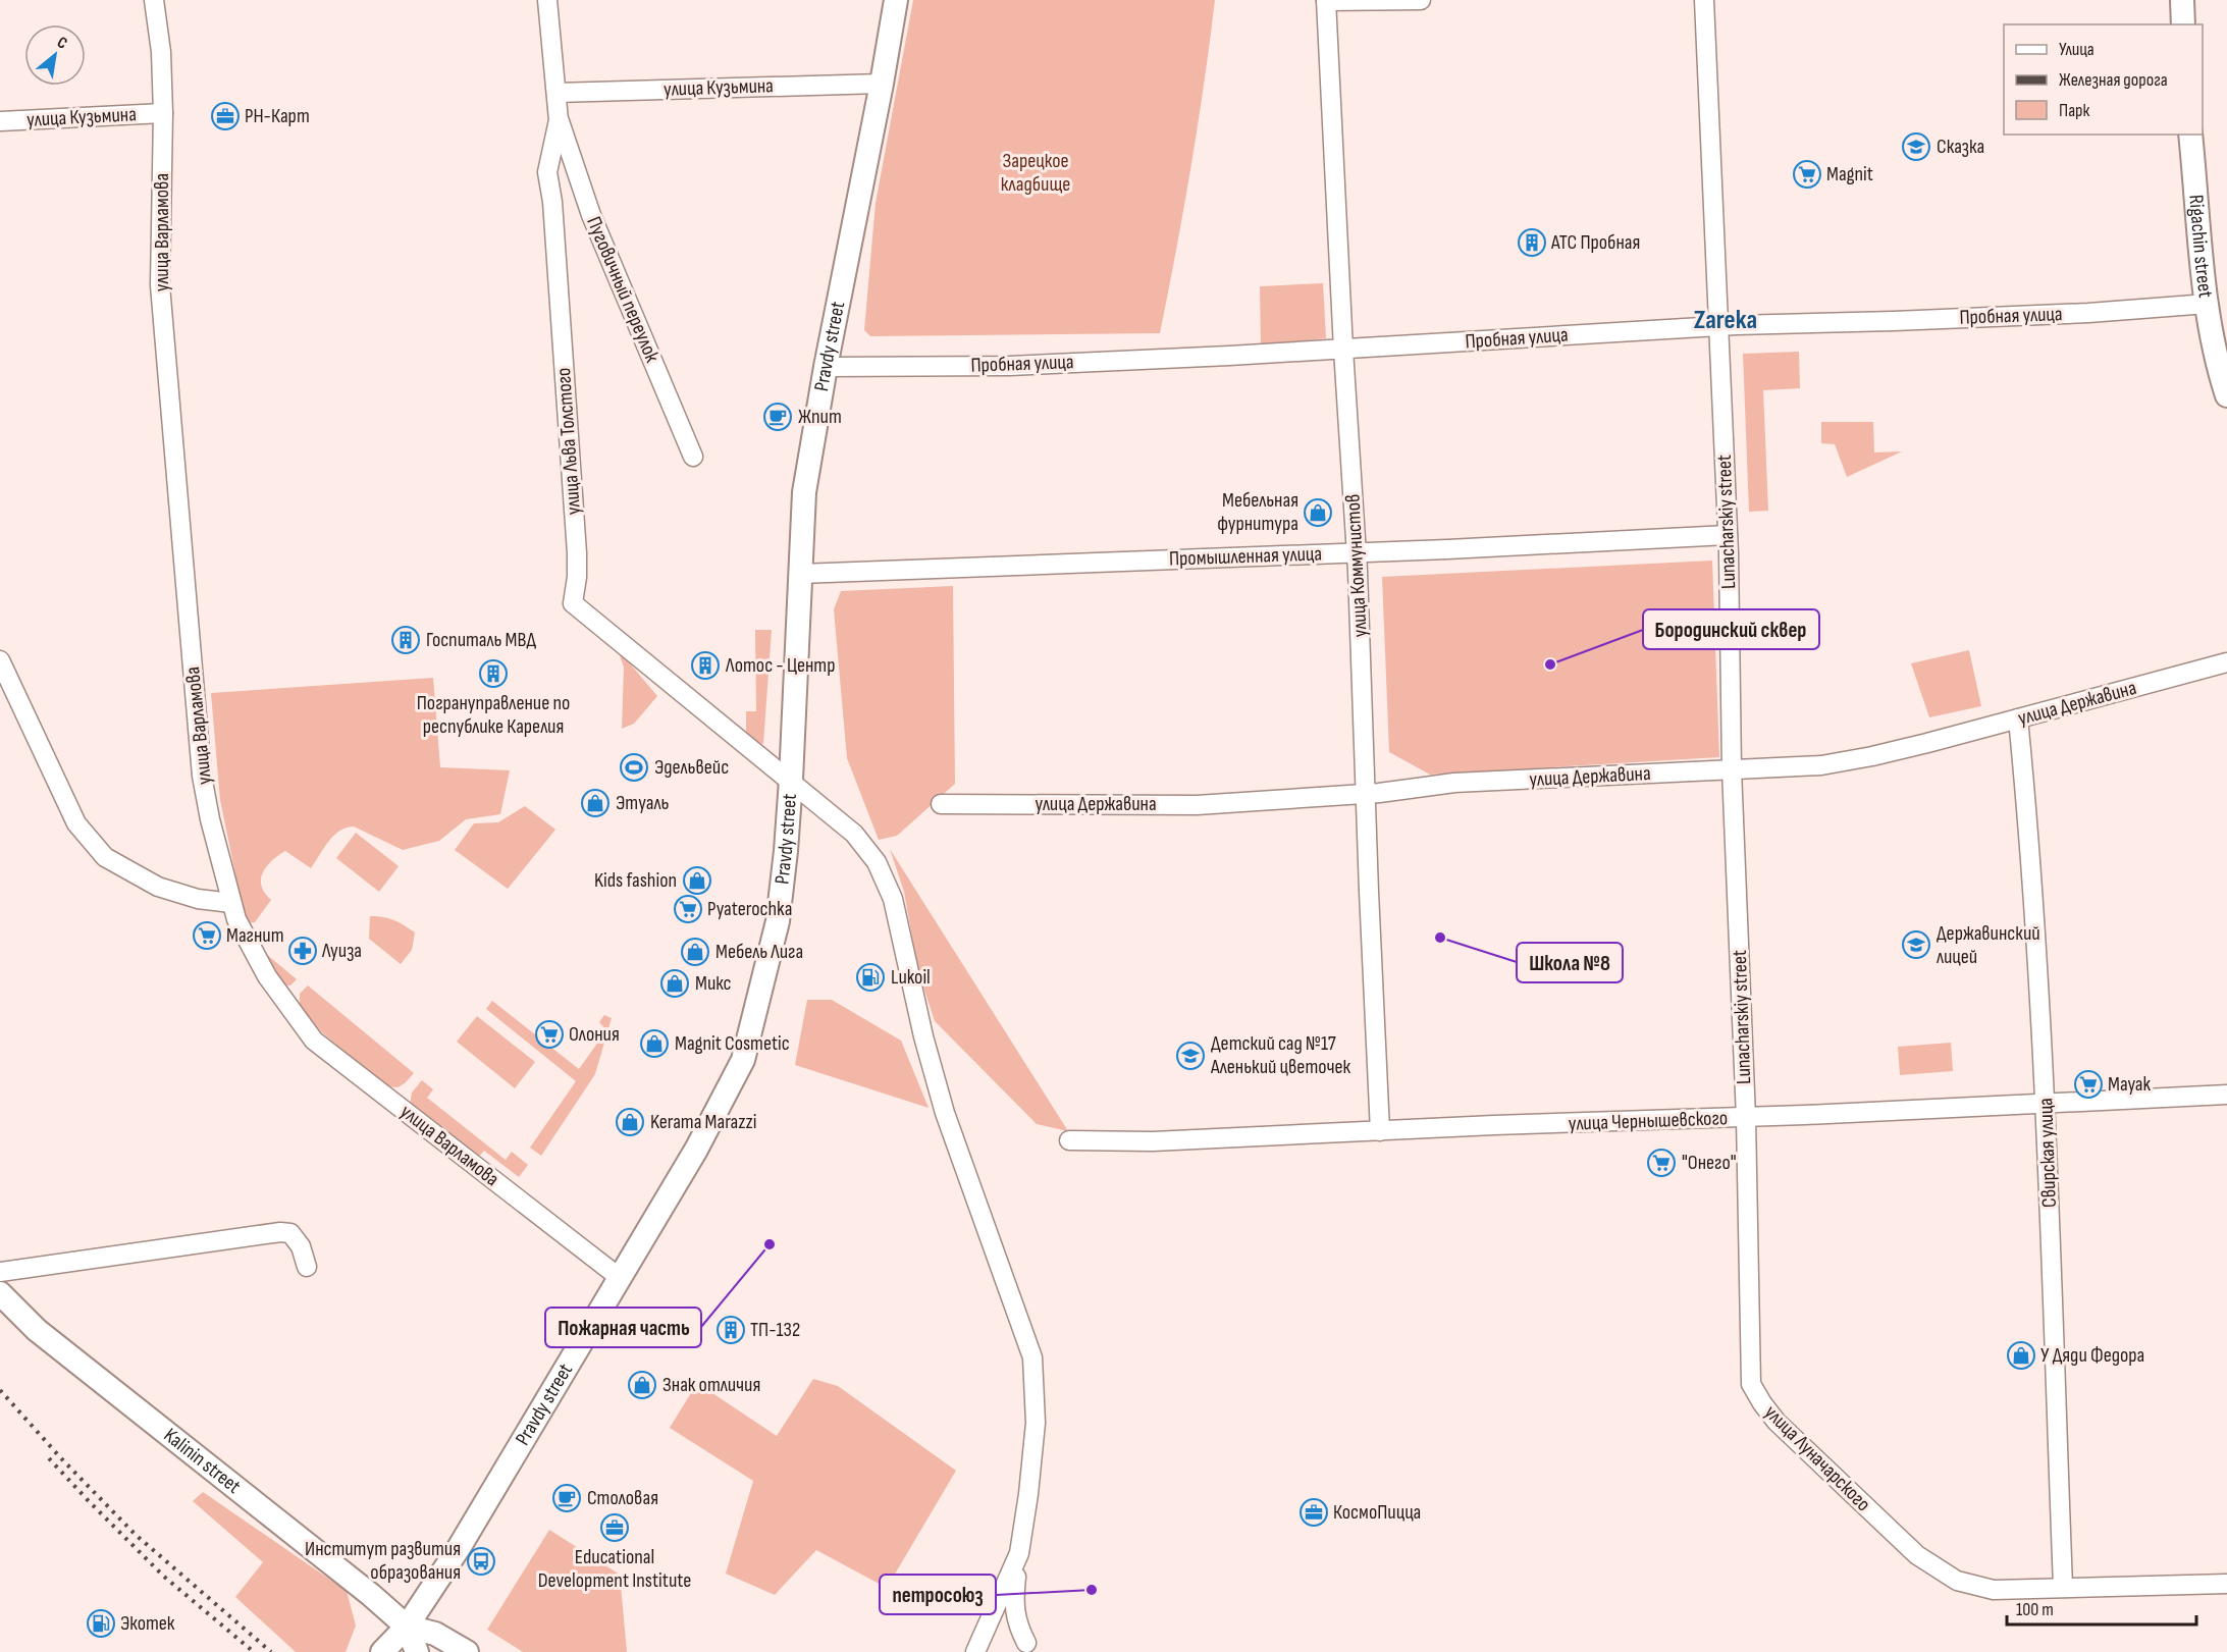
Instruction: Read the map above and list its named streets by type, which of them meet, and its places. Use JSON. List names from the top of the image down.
{
  "streets": {
    "main road": ["Rigachin street", "Pravdy street", "Kalinin street"],
    "street": [
      "улица Кузьмина",
      "улица Варламова",
      "Пуговичный переулок",
      "Пробная улица",
      "улица Льва Толстого",
      "Lunacharskiy street",
      "Промышленная улица",
      "улица Коммунистов",
      "улица Державина",
      "улица Чернышевского",
      "Свирская улица",
      "улица Луначарского"
    ]
  },
  "crossings": [
    ["улица Кузьмина", "улица Варламова"],
    ["улица Кузьмина", "Pravdy street"],
    ["улица Кузьмина", "улица Льва Толстого"],
    ["улица Варламова", "Pravdy street"],
    ["Rigachin street", "Пробная улица"],
    ["Пуговичный переулок", "улица Льва Толстого"],
    ["Пробная улица", "Pravdy street"],
    ["Пробная улица", "Lunacharskiy street"],
    ["Пробная улица", "улица Коммунистов"],
    ["Pravdy street", "улица Льва Толстого"],
    ["Pravdy street", "Промышленная улица"],
    ["Pravdy street", "Kalinin street"],
    ["Lunacharskiy street", "Промышленная улица"],
    ["Lunacharskiy street", "улица Державина"],
    ["Lunacharskiy street", "улица Чернышевского"],
    ["Lunacharskiy street", "улица Луначарского"],
    ["Промышленная улица", "улица Коммунистов"],
    ["улица Коммунистов", "улица Державина"],
    ["улица Коммунистов", "улица Чернышевского"],
    ["улица Державина", "Свирская улица"],
    ["улица Чернышевского", "Свирская улица"],
    ["улица Чернышевского", "улица Луначарского"],
    ["Свирская улица", "улица Луначарского"]
  ],
  "districts": ["Zareka"],
  "parks": ["Зарецкое кладбище"],
  "places": {
    "office": ["РН-Карт", "КосмоПицца", "Educational Development Institute"],
    "school or university": ["Сказка", "Державинский лицей", "Детский сад №17 Аленький цветочек"],
    "supermarket": [
      "Magnit",
      "Pyaterochka",
      "Магнит",
      "Олония",
      "Mayak",
      "\"Онего\""
    ],
    "building": [
      "АТС Пробная",
      "Госпиталь МВД",
      "Лотос - Центр",
      "Погрануправление по республике Карелия",
      "ТП-132"
    ],
    "cafe": ["Жпит", "Столовая"],
    "shop": [
      "Мебельная фурнитура",
      "Этуаль",
      "Kids fashion",
      "Мебель Лига",
      "Микс",
      "Magnit Cosmetic",
      "Kerama Marazzi",
      "У Дяди Федора",
      "Знак отличия"
    ],
    "other": [
      "Бородинский сквер",
      "Школа №8",
      "Пожарная часть",
      "петросоюз"
    ],
    "sports": ["Эдельвейс"],
    "pharmacy": ["Луиза"],
    "fuel station": ["Lukoil", "Экотек"],
    "bus stop": ["Институт развития образования"]
  },
  "legend": ["Улица", "Железная дорога", "Парк"],
  "scale_bar": "100 m",
  "north": "top right"
}
